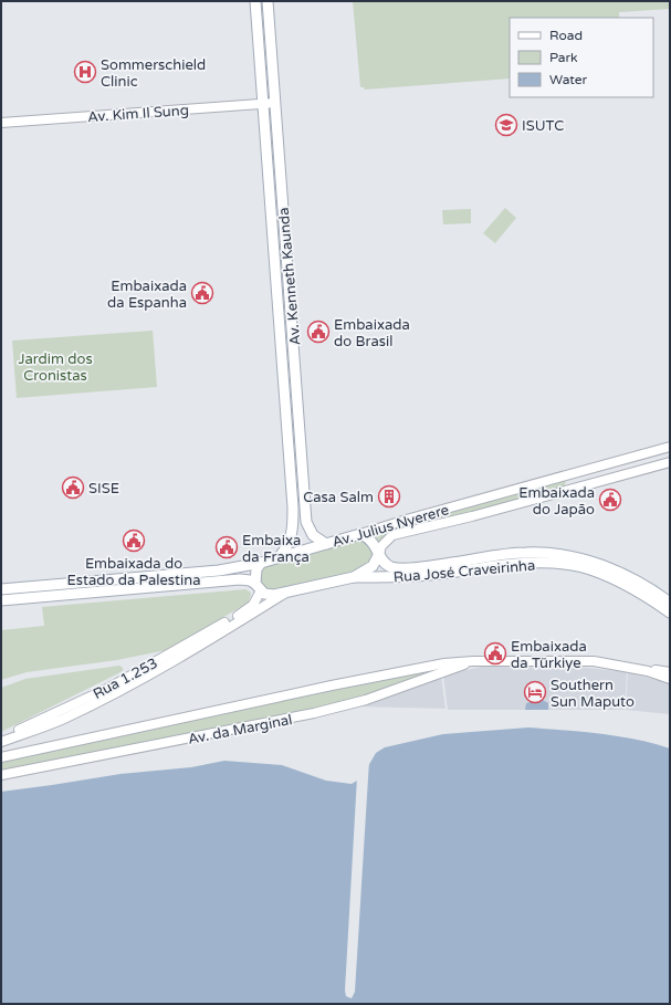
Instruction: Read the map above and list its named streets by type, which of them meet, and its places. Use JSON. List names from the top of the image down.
{
  "streets": {
    "main road": [
      "Av. Kim Il Sung",
      "Av. Kenneth Kaunda",
      "Av. Julius Nyerere",
      "Rua José Craveirinha",
      "Rua 1.253",
      "Av. da Marginal"
    ]
  },
  "crossings": [
    ["Av. Kim Il Sung", "Av. Kenneth Kaunda"],
    ["Av. Kenneth Kaunda", "Av. Julius Nyerere"],
    ["Av. Julius Nyerere", "Rua José Craveirinha"]
  ],
  "parks": ["Jardim dos Cronistas"],
  "places": {
    "hospital": ["Sommerschield Clinic"],
    "school or university": ["ISUTC"],
    "public building": [
      "Embaixada da Espanha",
      "Embaixada do Brasil",
      "SISE",
      "Embaixada do Japão",
      "Embaixada do Estado da Palestina",
      "Embaixa da França",
      "Embaixada da Türkiye"
    ],
    "building": ["Casa Salm"],
    "hotel": ["Southern Sun Maputo"]
  },
  "legend": ["Road", "Park", "Water"]
}
